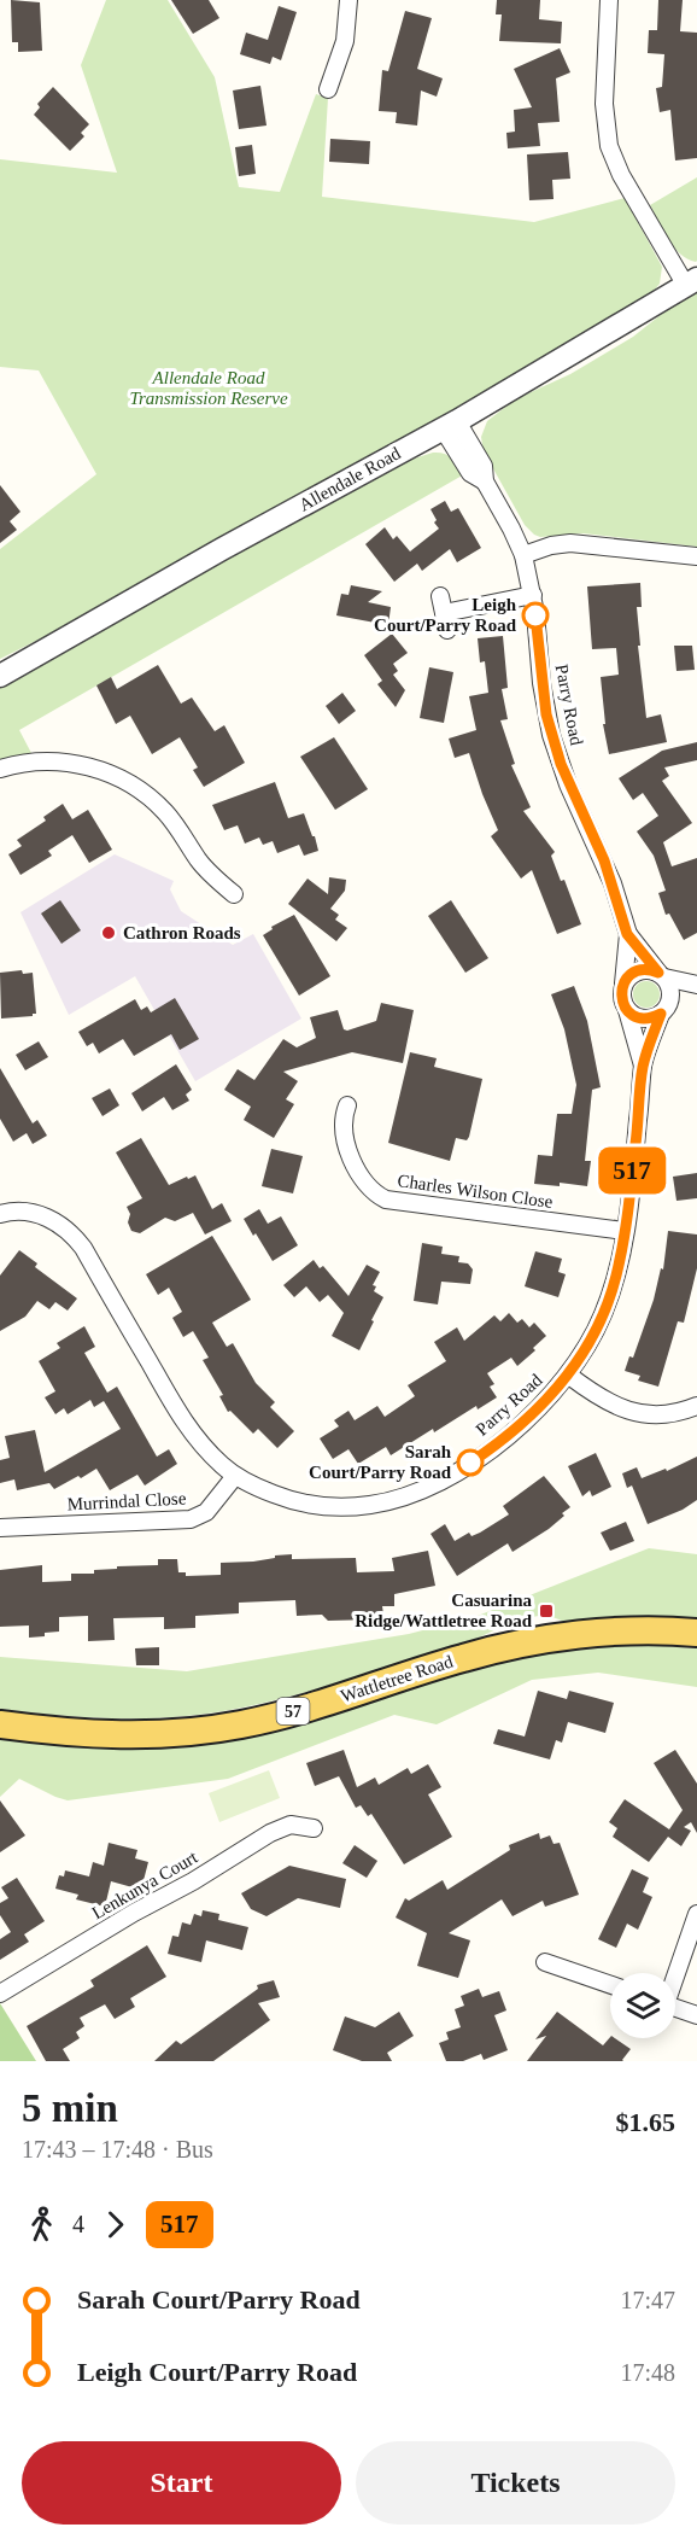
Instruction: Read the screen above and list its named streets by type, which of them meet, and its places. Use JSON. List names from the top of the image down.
{
  "streets": {
    "main road": ["Wattletree Road", "57"],
    "street": [
      "Allendale Road",
      "Parry Road",
      "Charles Wilson Close",
      "Murrindal Close",
      "Lenkunya Court"
    ]
  },
  "crossings": [
    ["Allendale Road", "Parry Road"],
    ["Parry Road", "Charles Wilson Close"],
    ["Parry Road", "Murrindal Close"]
  ],
  "parks": ["Allendale Road Transmission Reserve"],
  "places": {
    "other": ["Leigh Court/Parry Road", "Cathron Roads", "Sarah Court/Parry Road"],
    "transit": ["Casuarina Ridge/Wattletree Road"]
  },
  "lines": ["bus line 517"],
  "page": {
    "on_map": "517",
    "heading": ["5 min", "17:43 – 17:48 · Bus", "$1.65"],
    "legs": ["4", "517"],
    "list": [
      {
        "name": "Sarah Court/Parry Road",
        "value": "17:47"
      },
      {
        "name": "Leigh Court/Parry Road",
        "value": "17:48"
      }
    ],
    "buttons": ["Start", "Tickets"]
  }
}
